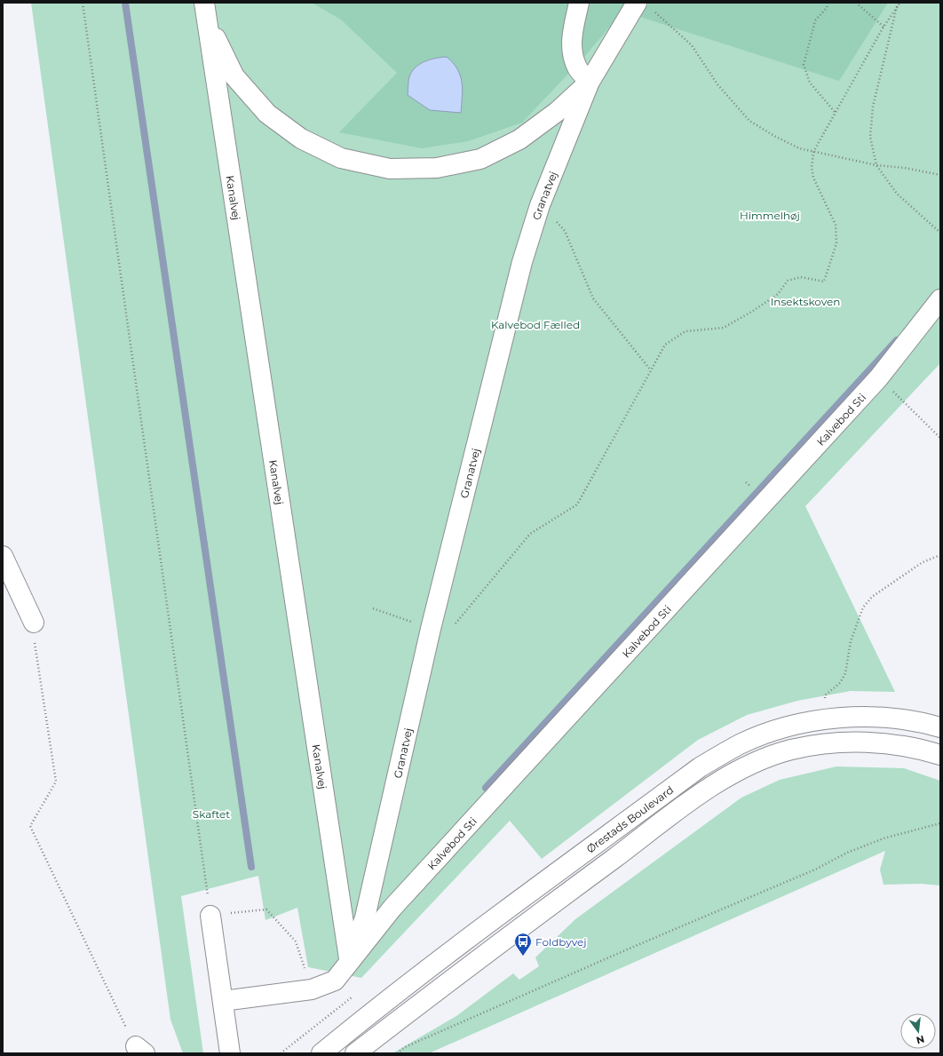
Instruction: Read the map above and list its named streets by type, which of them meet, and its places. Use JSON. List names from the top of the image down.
{
  "streets": {
    "street": [
      "Granatvej",
      "Kanalvej",
      "Kalvebod Sti",
      "Ørestads Boulevard"
    ]
  },
  "crossings": [
    ["Granatvej", "Kanalvej"],
    ["Granatvej", "Kalvebod Sti"],
    ["Kanalvej", "Kalvebod Sti"]
  ],
  "parks": [
    "Himmelhøj",
    "Insektskoven",
    "Kalvebod Fælled",
    "Skaftet"
  ],
  "places": {
    "bus stop": ["Foldbyvej"]
  },
  "north": "bottom"
}
